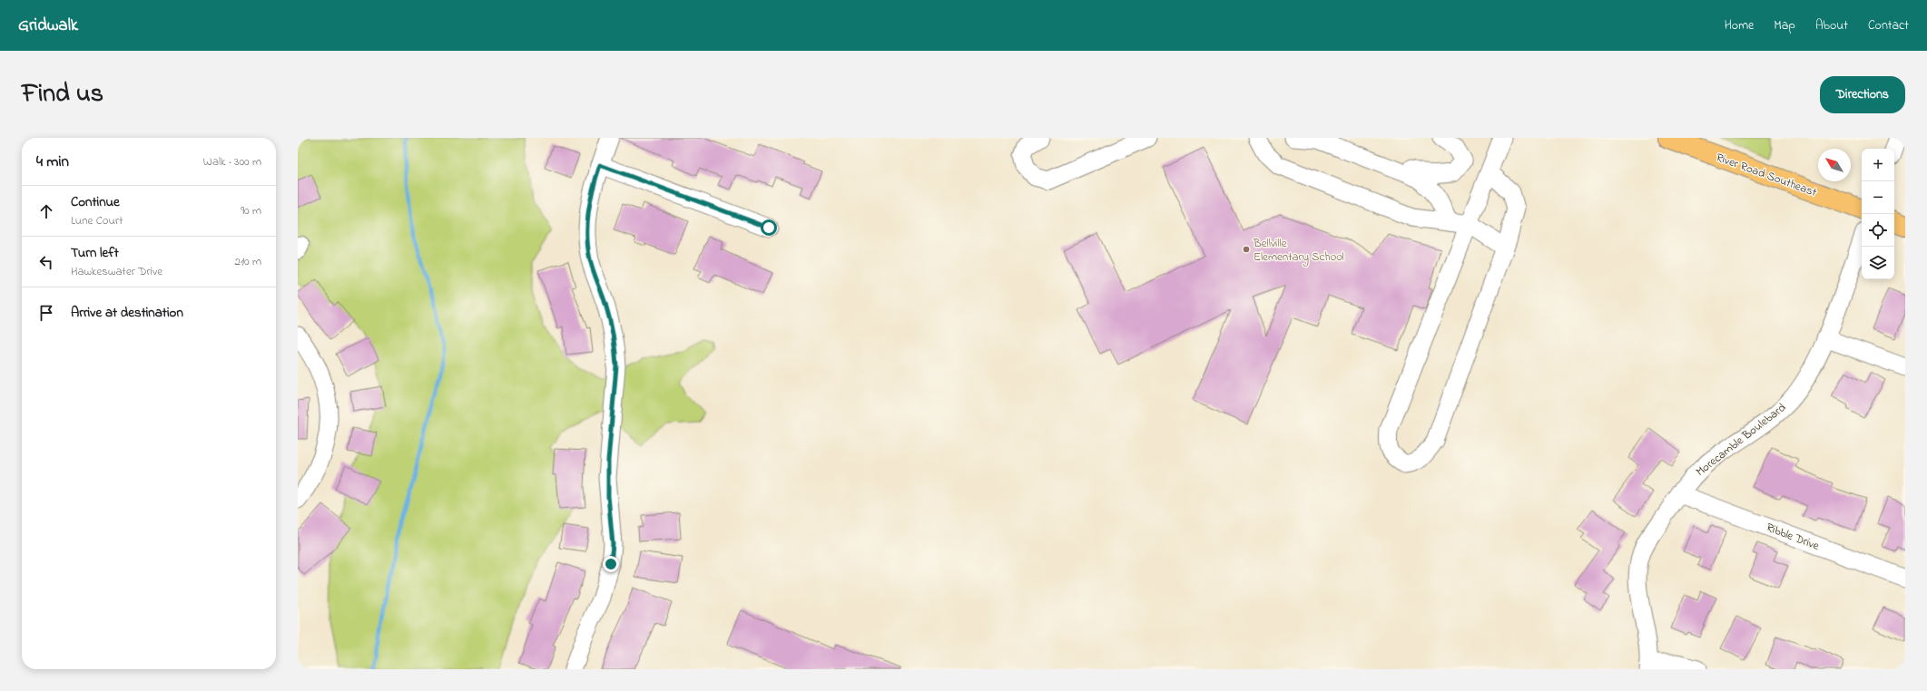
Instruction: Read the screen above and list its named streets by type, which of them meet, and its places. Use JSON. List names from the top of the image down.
{
  "streets": {
    "main road": ["River Road Southeast"],
    "street": ["Morecamble Boulebard", "Ribble Drive"]
  },
  "crossings": [
    ["Morecamble Boulebard", "Ribble Drive"]
  ],
  "places": ["Bellville Elementary School"],
  "north": "top left",
  "page": {
    "header": "Gridwalk",
    "nav": [
      "Home",
      "Map",
      "About",
      "Contact"
    ],
    "title": "Find us",
    "buttons": "Directions",
    "heading": ["4 min", "Walk · 300 m"],
    "map_buttons": ["+", "−"],
    "list": [
      ["Continue", "Lune Court", "90 m"],
      ["Turn left", "Hawkeswater Drive", "210 m"],
      "Arrive at destination"
    ]
  }
}
